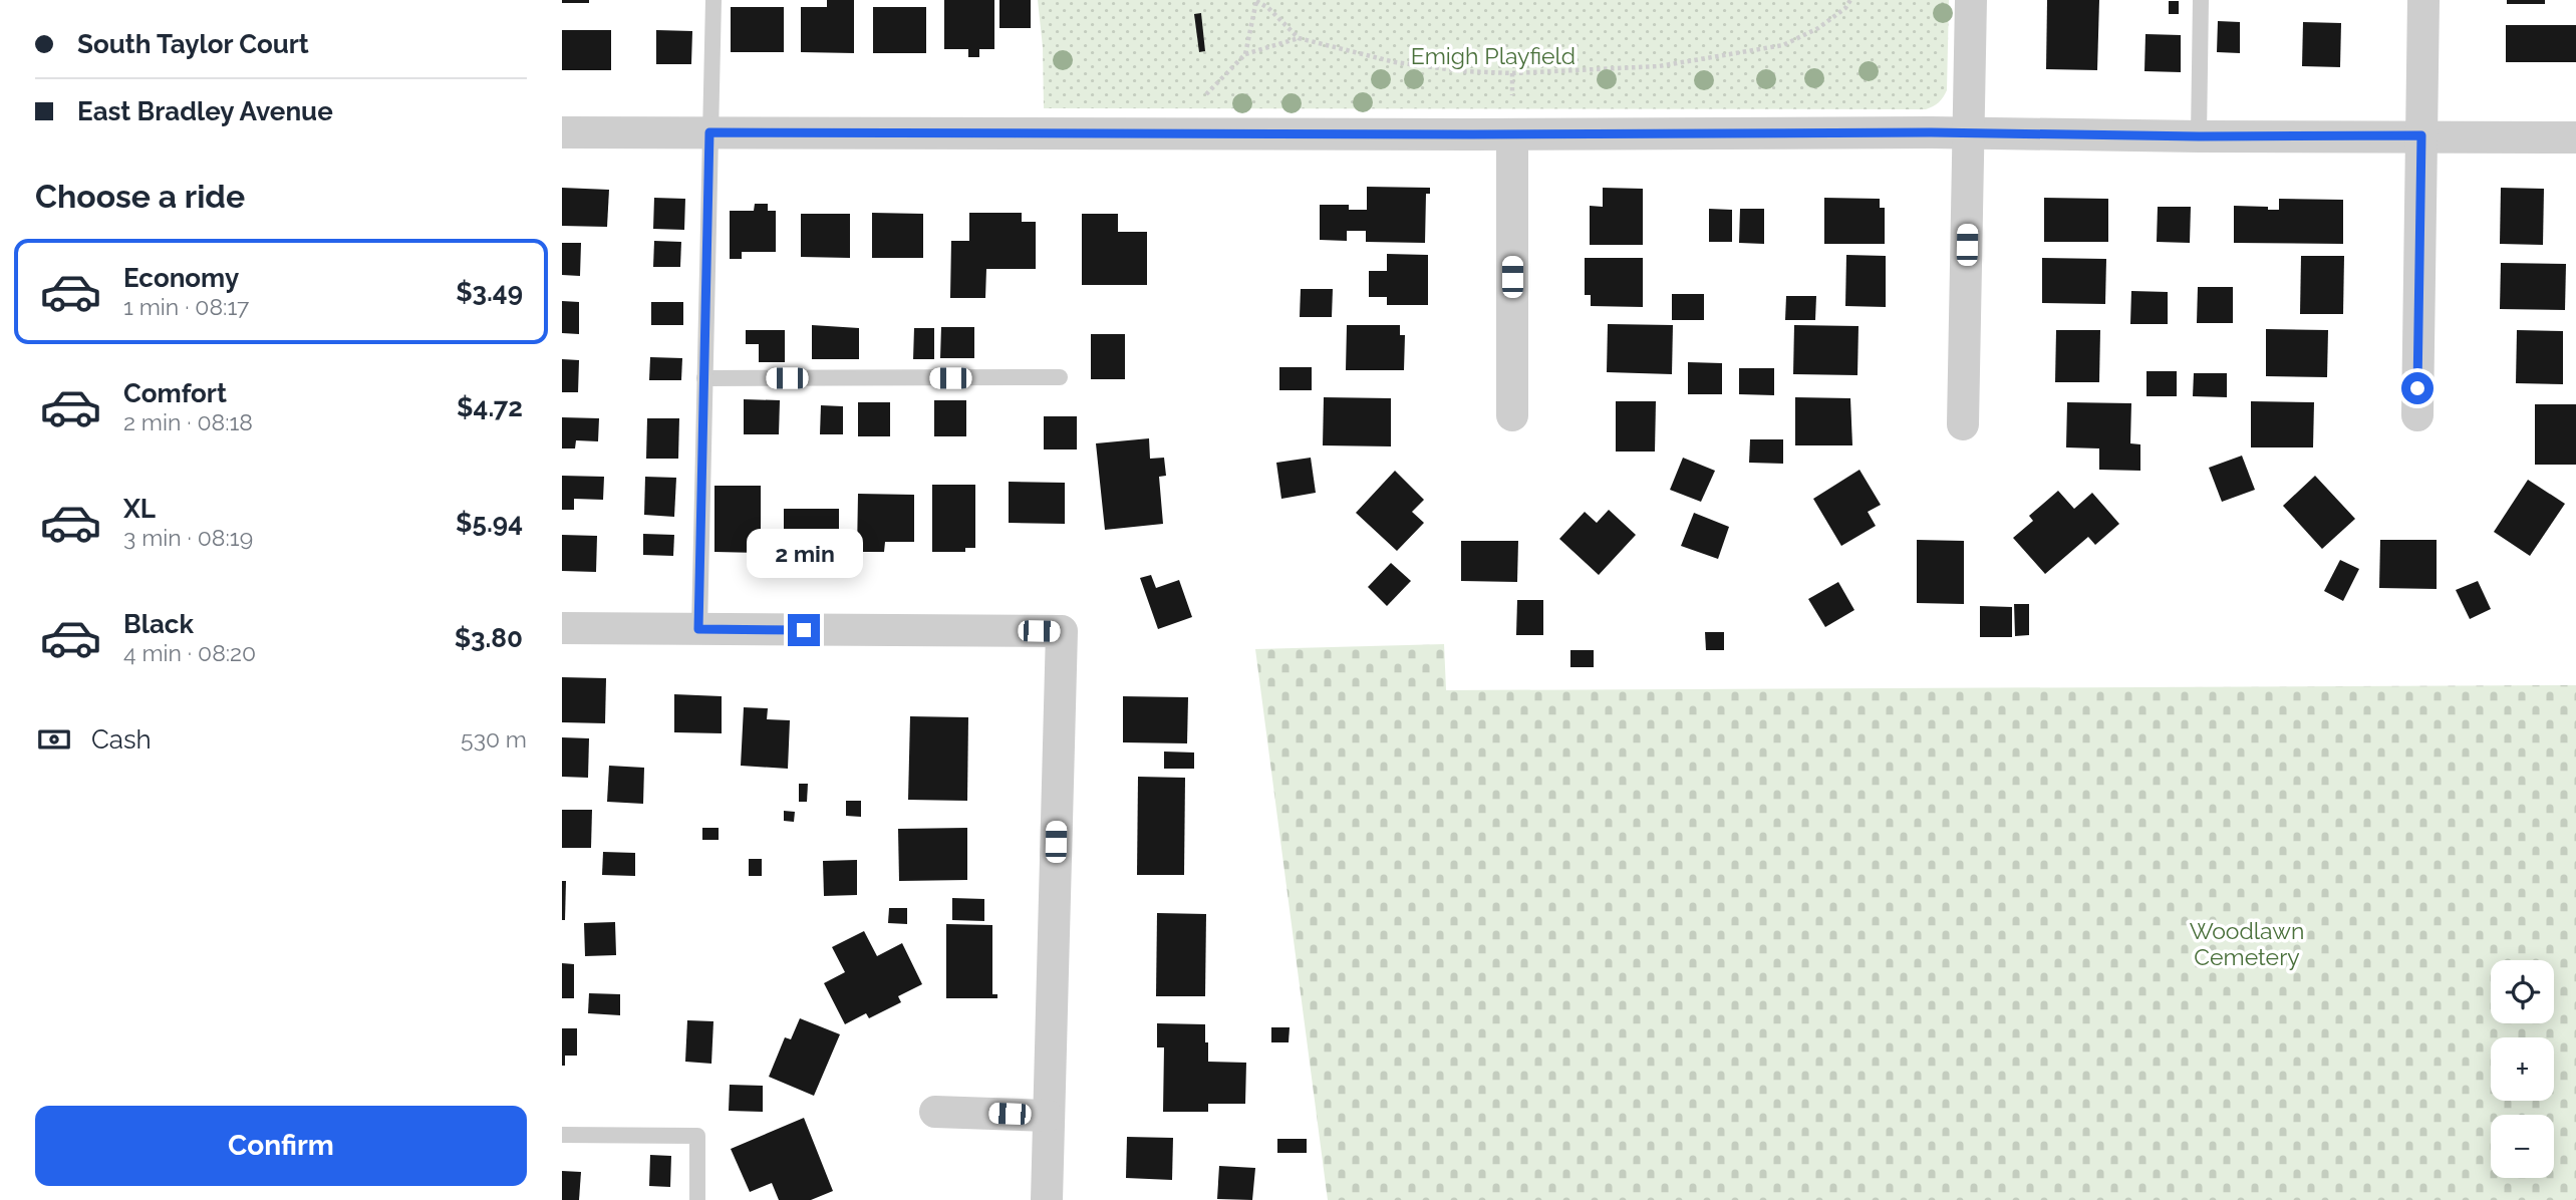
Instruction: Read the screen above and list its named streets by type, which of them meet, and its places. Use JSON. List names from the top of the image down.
{
  "parks": ["Emigh Playfield", "Woodlawn Cemetery"],
  "page": {
    "banner": ["South Taylor Court", "East Bradley Avenue"],
    "heading": "Choose a ride",
    "list": [
      {
        "name": "Economy",
        "note": "1 min · 08:17",
        "value": "$3.49"
      },
      {
        "name": "Comfort",
        "note": "2 min · 08:18",
        "value": "$4.72"
      },
      {
        "name": "XL",
        "note": "3 min · 08:19",
        "value": "$5.94"
      },
      {
        "name": "Black",
        "note": "4 min · 08:20",
        "value": "$3.80"
      }
    ],
    "bubble": "2 min",
    "pay": ["Cash", "530 m"],
    "map_buttons": ["+", "−"],
    "buttons": "Confirm"
  }
}
